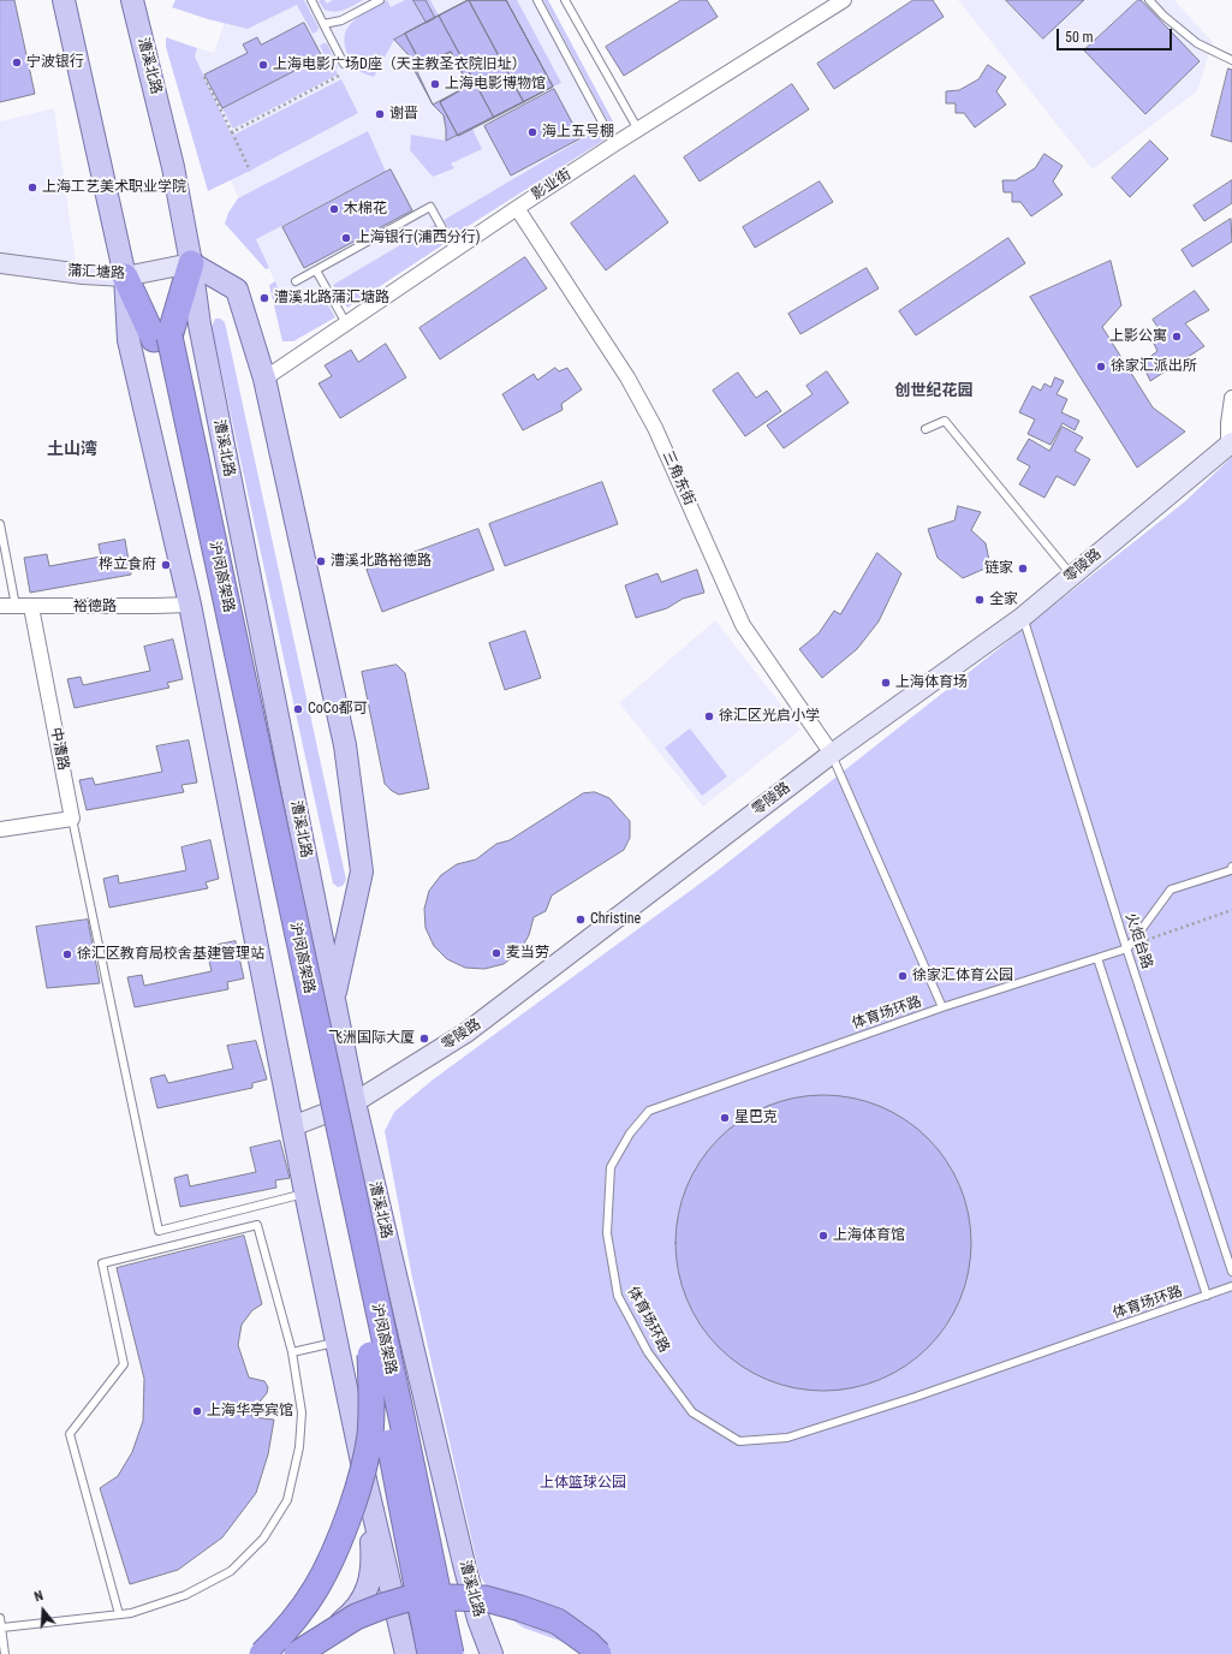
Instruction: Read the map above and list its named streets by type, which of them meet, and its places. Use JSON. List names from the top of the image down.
{
  "streets": {
    "highway": ["沪闵高架路"],
    "main road": ["漕溪北路"],
    "street": [
      "影业街",
      "蒲汇塘路",
      "三角东街",
      "零陵路",
      "裕德路",
      "中漕路"
    ],
    "lane": ["火炬台路", "体育场环路"]
  },
  "crossings": [
    ["漕溪北路", "蒲汇塘路"],
    ["漕溪北路", "零陵路"],
    ["漕溪北路", "沪闵高架路"],
    ["影业街", "三角东街"],
    ["蒲汇塘路", "沪闵高架路"],
    ["三角东街", "零陵路"],
    ["零陵路", "火炬台路"],
    ["裕德路", "中漕路"],
    ["火炬台路", "体育场环路"]
  ],
  "districts": ["创世纪花园", "土山湾"],
  "parks": ["上体篮球公园"],
  "places": [
    "宁波银行",
    "上海电影广场D座（天主教圣衣院旧址）",
    "上海电影博物馆",
    "谢晋",
    "海上五号棚",
    "上海工艺美术职业学院",
    "木棉花",
    "上海银行(浦西分行)",
    "漕溪北路蒲汇塘路",
    "上影公寓",
    "徐家汇派出所",
    "漕溪北路裕德路",
    "桦立食府",
    "链家",
    "全家",
    "上海体育场",
    "CoCo都可",
    "徐汇区光启小学",
    "Christine",
    "麦当劳",
    "徐汇区教育局校舍基建管理站",
    "徐家汇体育公园",
    "飞洲国际大厦",
    "星巴克",
    "上海体育馆",
    "上海华亭宾馆"
  ],
  "scale_bar": "50 m",
  "north": "top"
}
